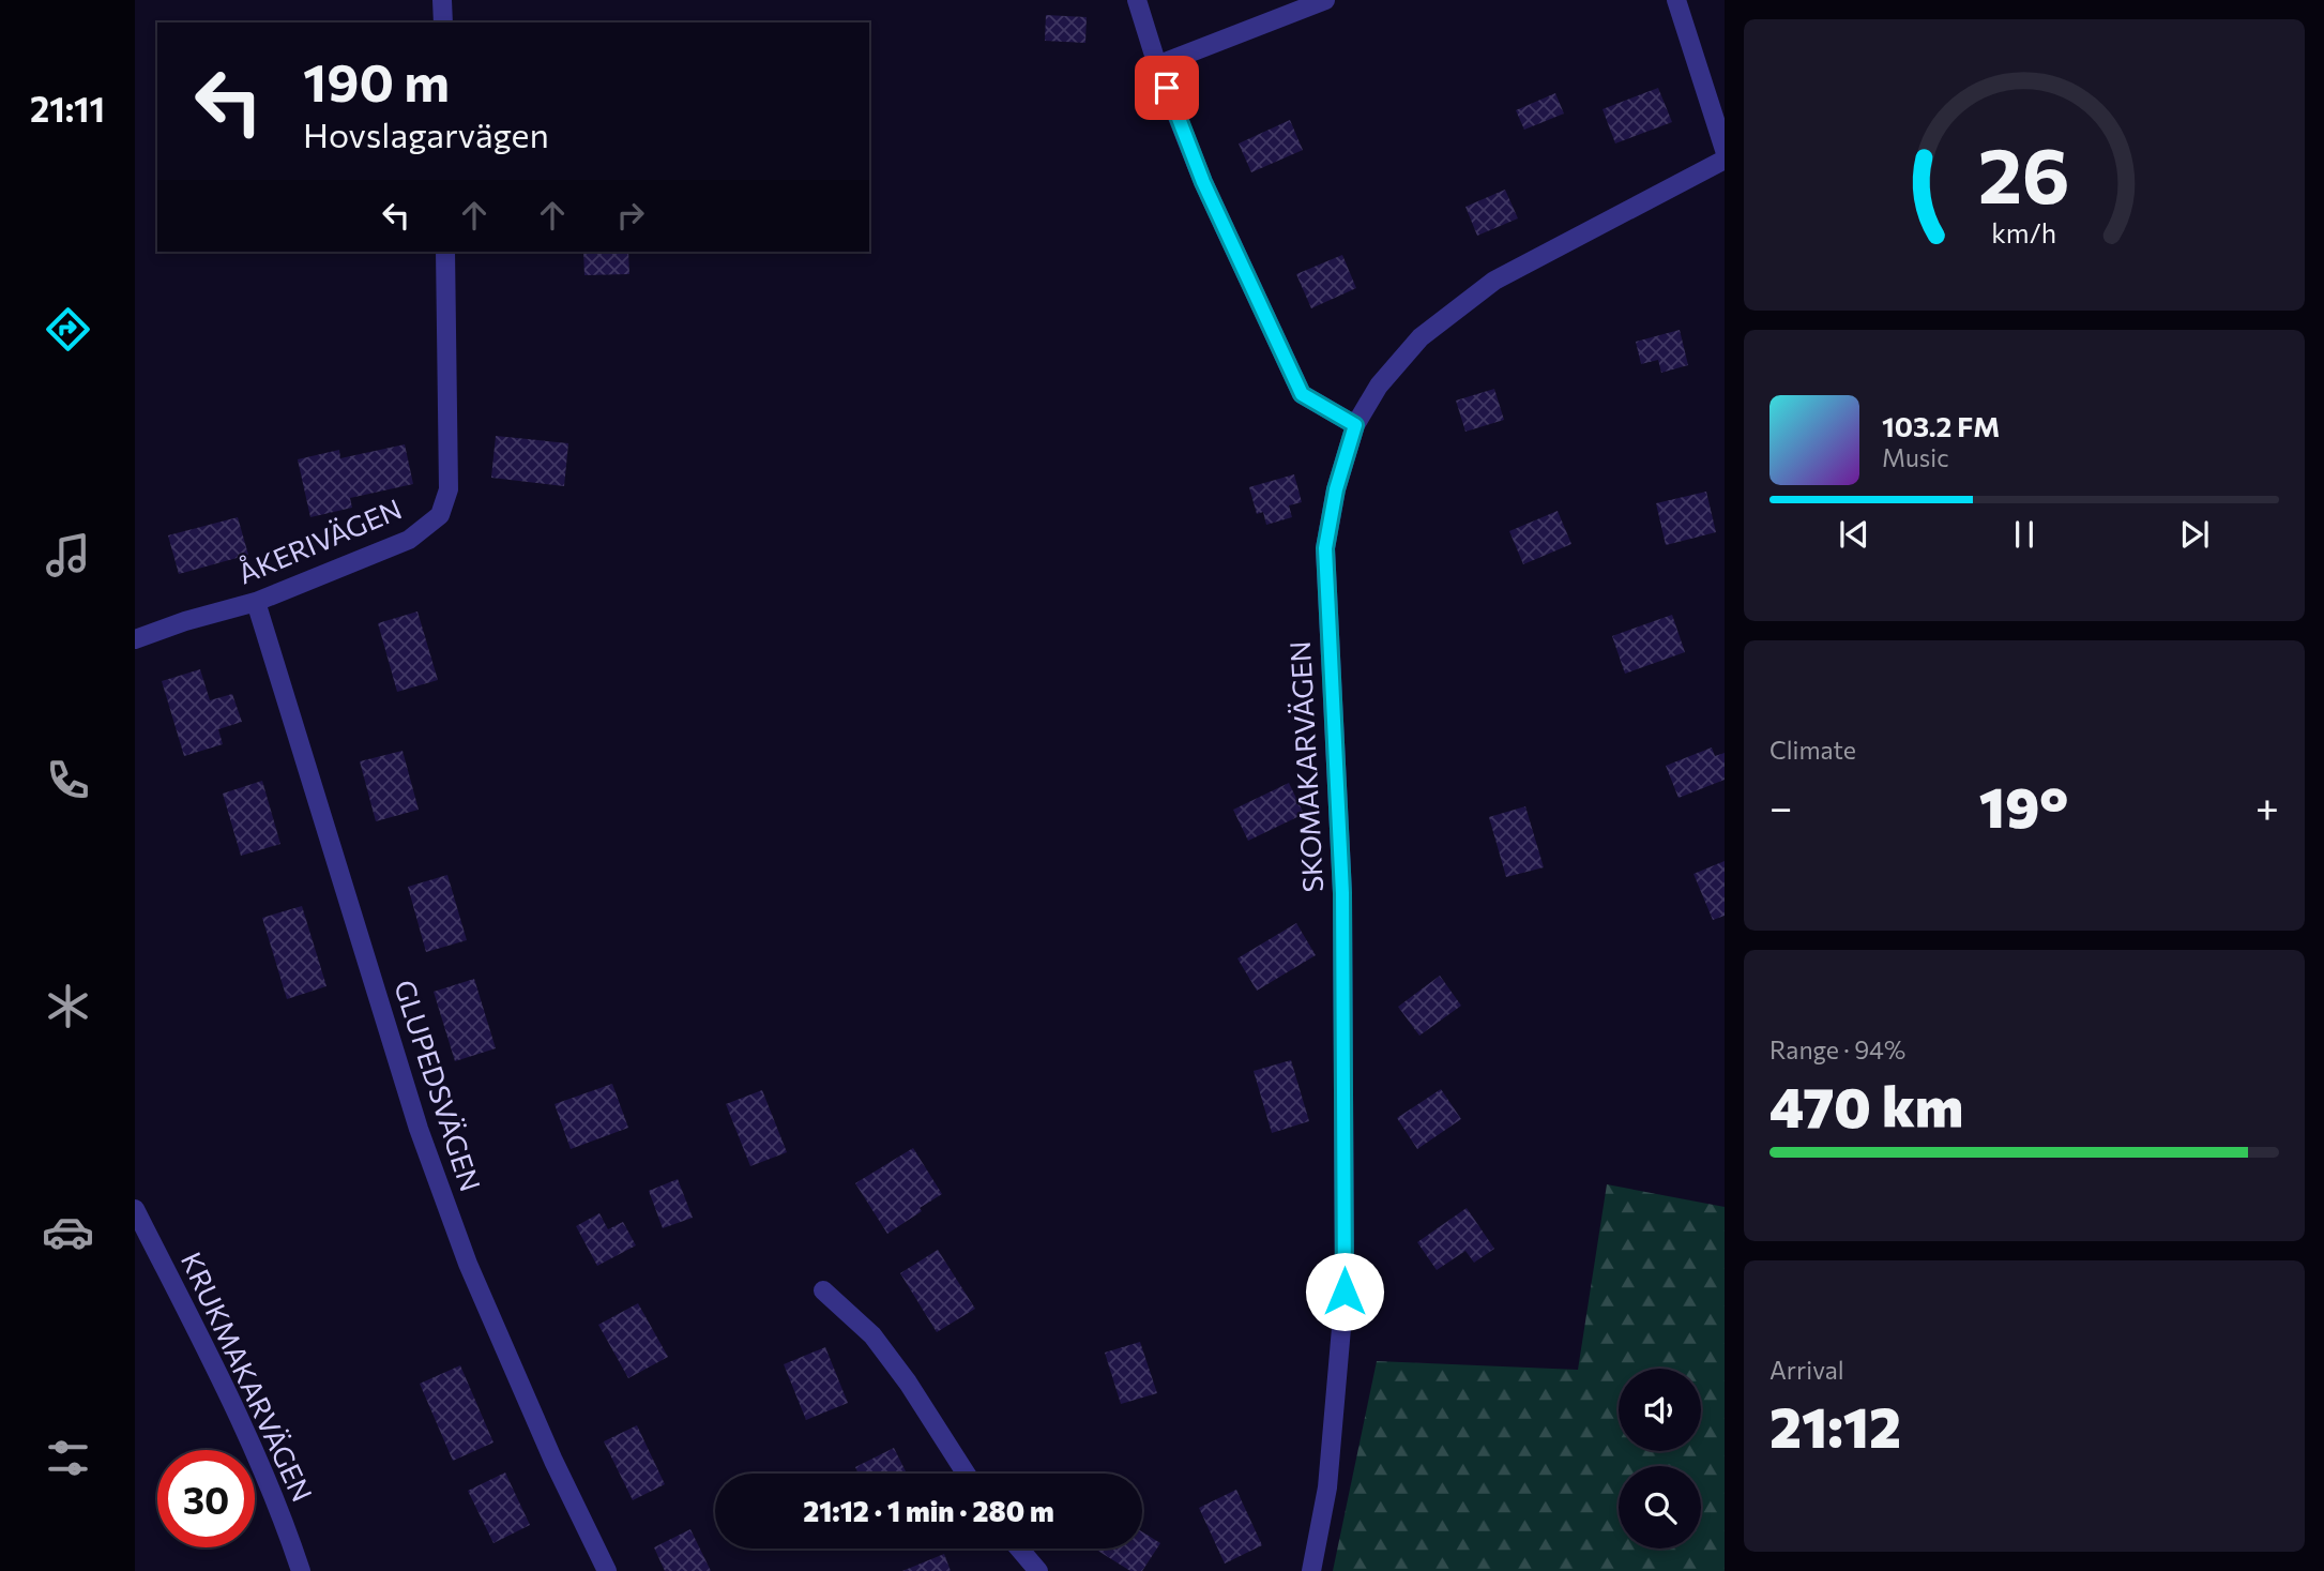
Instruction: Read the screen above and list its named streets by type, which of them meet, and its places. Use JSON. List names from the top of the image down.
{
  "streets": {
    "street": [
      "ÅKERIVÄGEN",
      "SKOMAKARVÄGEN",
      "GLUPEDSVÄGEN",
      "KRUKMAKARVÄGEN"
    ]
  },
  "crossings": [
    ["ÅKERIVÄGEN", "GLUPEDSVÄGEN"]
  ],
  "page": {
    "tabs": "21:11",
    "turn": ["190 m", "Hovslagarvägen"],
    "song": ["103.2 FM", "Music"],
    "tile": [
      "Climate",
      ["Range · 94%", "470 km"],
      ["Arrival", "21:12"]
    ],
    "heat": ["−", "19°", "+"],
    "limit": "30",
    "trip": "21:12 · 1 min · 280 m",
    "gauge": ["26", "km/h"]
  }
}
